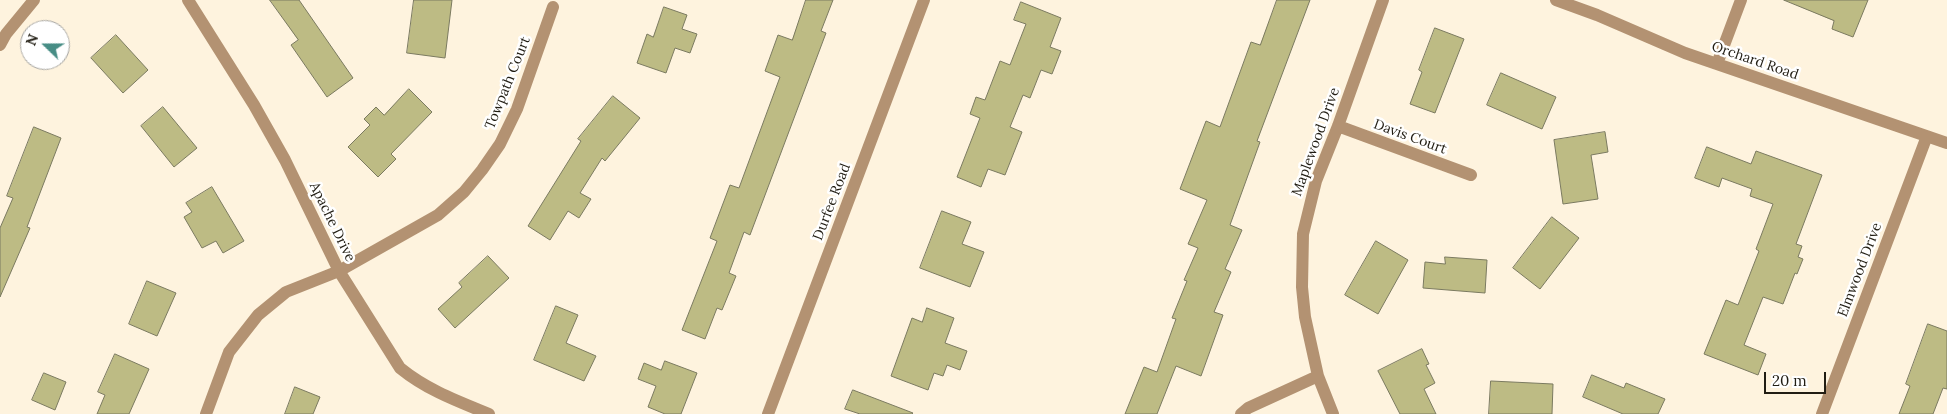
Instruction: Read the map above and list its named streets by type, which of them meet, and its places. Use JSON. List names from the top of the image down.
{
  "streets": {
    "street": [
      "Orchard Road",
      "Towpath Court",
      "Davis Court",
      "Maplewood Drive",
      "Durfee Road",
      "Apache Drive",
      "Elmwood Drive"
    ]
  },
  "crossings": [
    ["Orchard Road", "Elmwood Drive"],
    ["Towpath Court", "Apache Drive"],
    ["Davis Court", "Maplewood Drive"]
  ],
  "scale_bar": "20 m",
  "north": "left"
}
